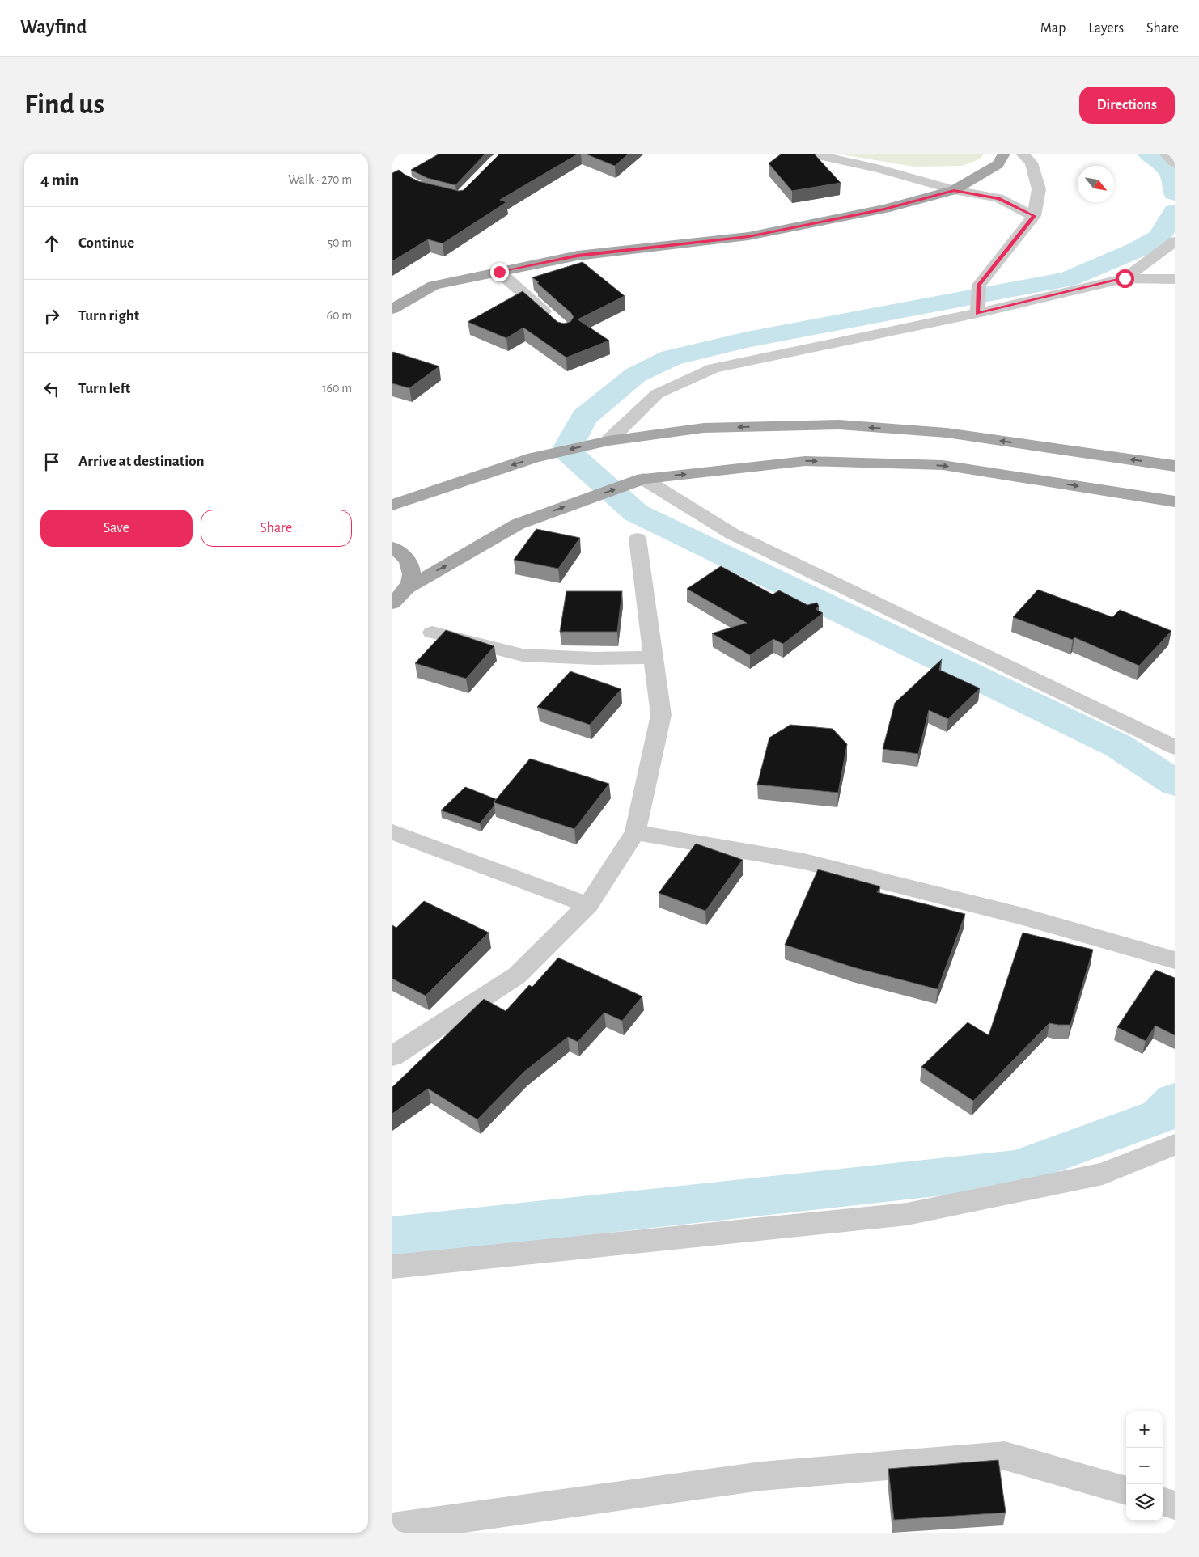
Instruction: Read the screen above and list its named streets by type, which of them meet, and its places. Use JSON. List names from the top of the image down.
{
  "north": "bottom right",
  "page": {
    "header": "Wayfind",
    "nav": ["Map", "Layers", "Share"],
    "buttons": [
      "Directions",
      ["Save", "Share"]
    ],
    "title": "Find us",
    "heading": ["4 min", "Walk · 270 m"],
    "list": [
      ["Continue", "50 m"],
      ["Turn right", "60 m"],
      ["Turn left", "160 m"],
      "Arrive at destination"
    ],
    "map_buttons": ["+", "−"]
  }
}
